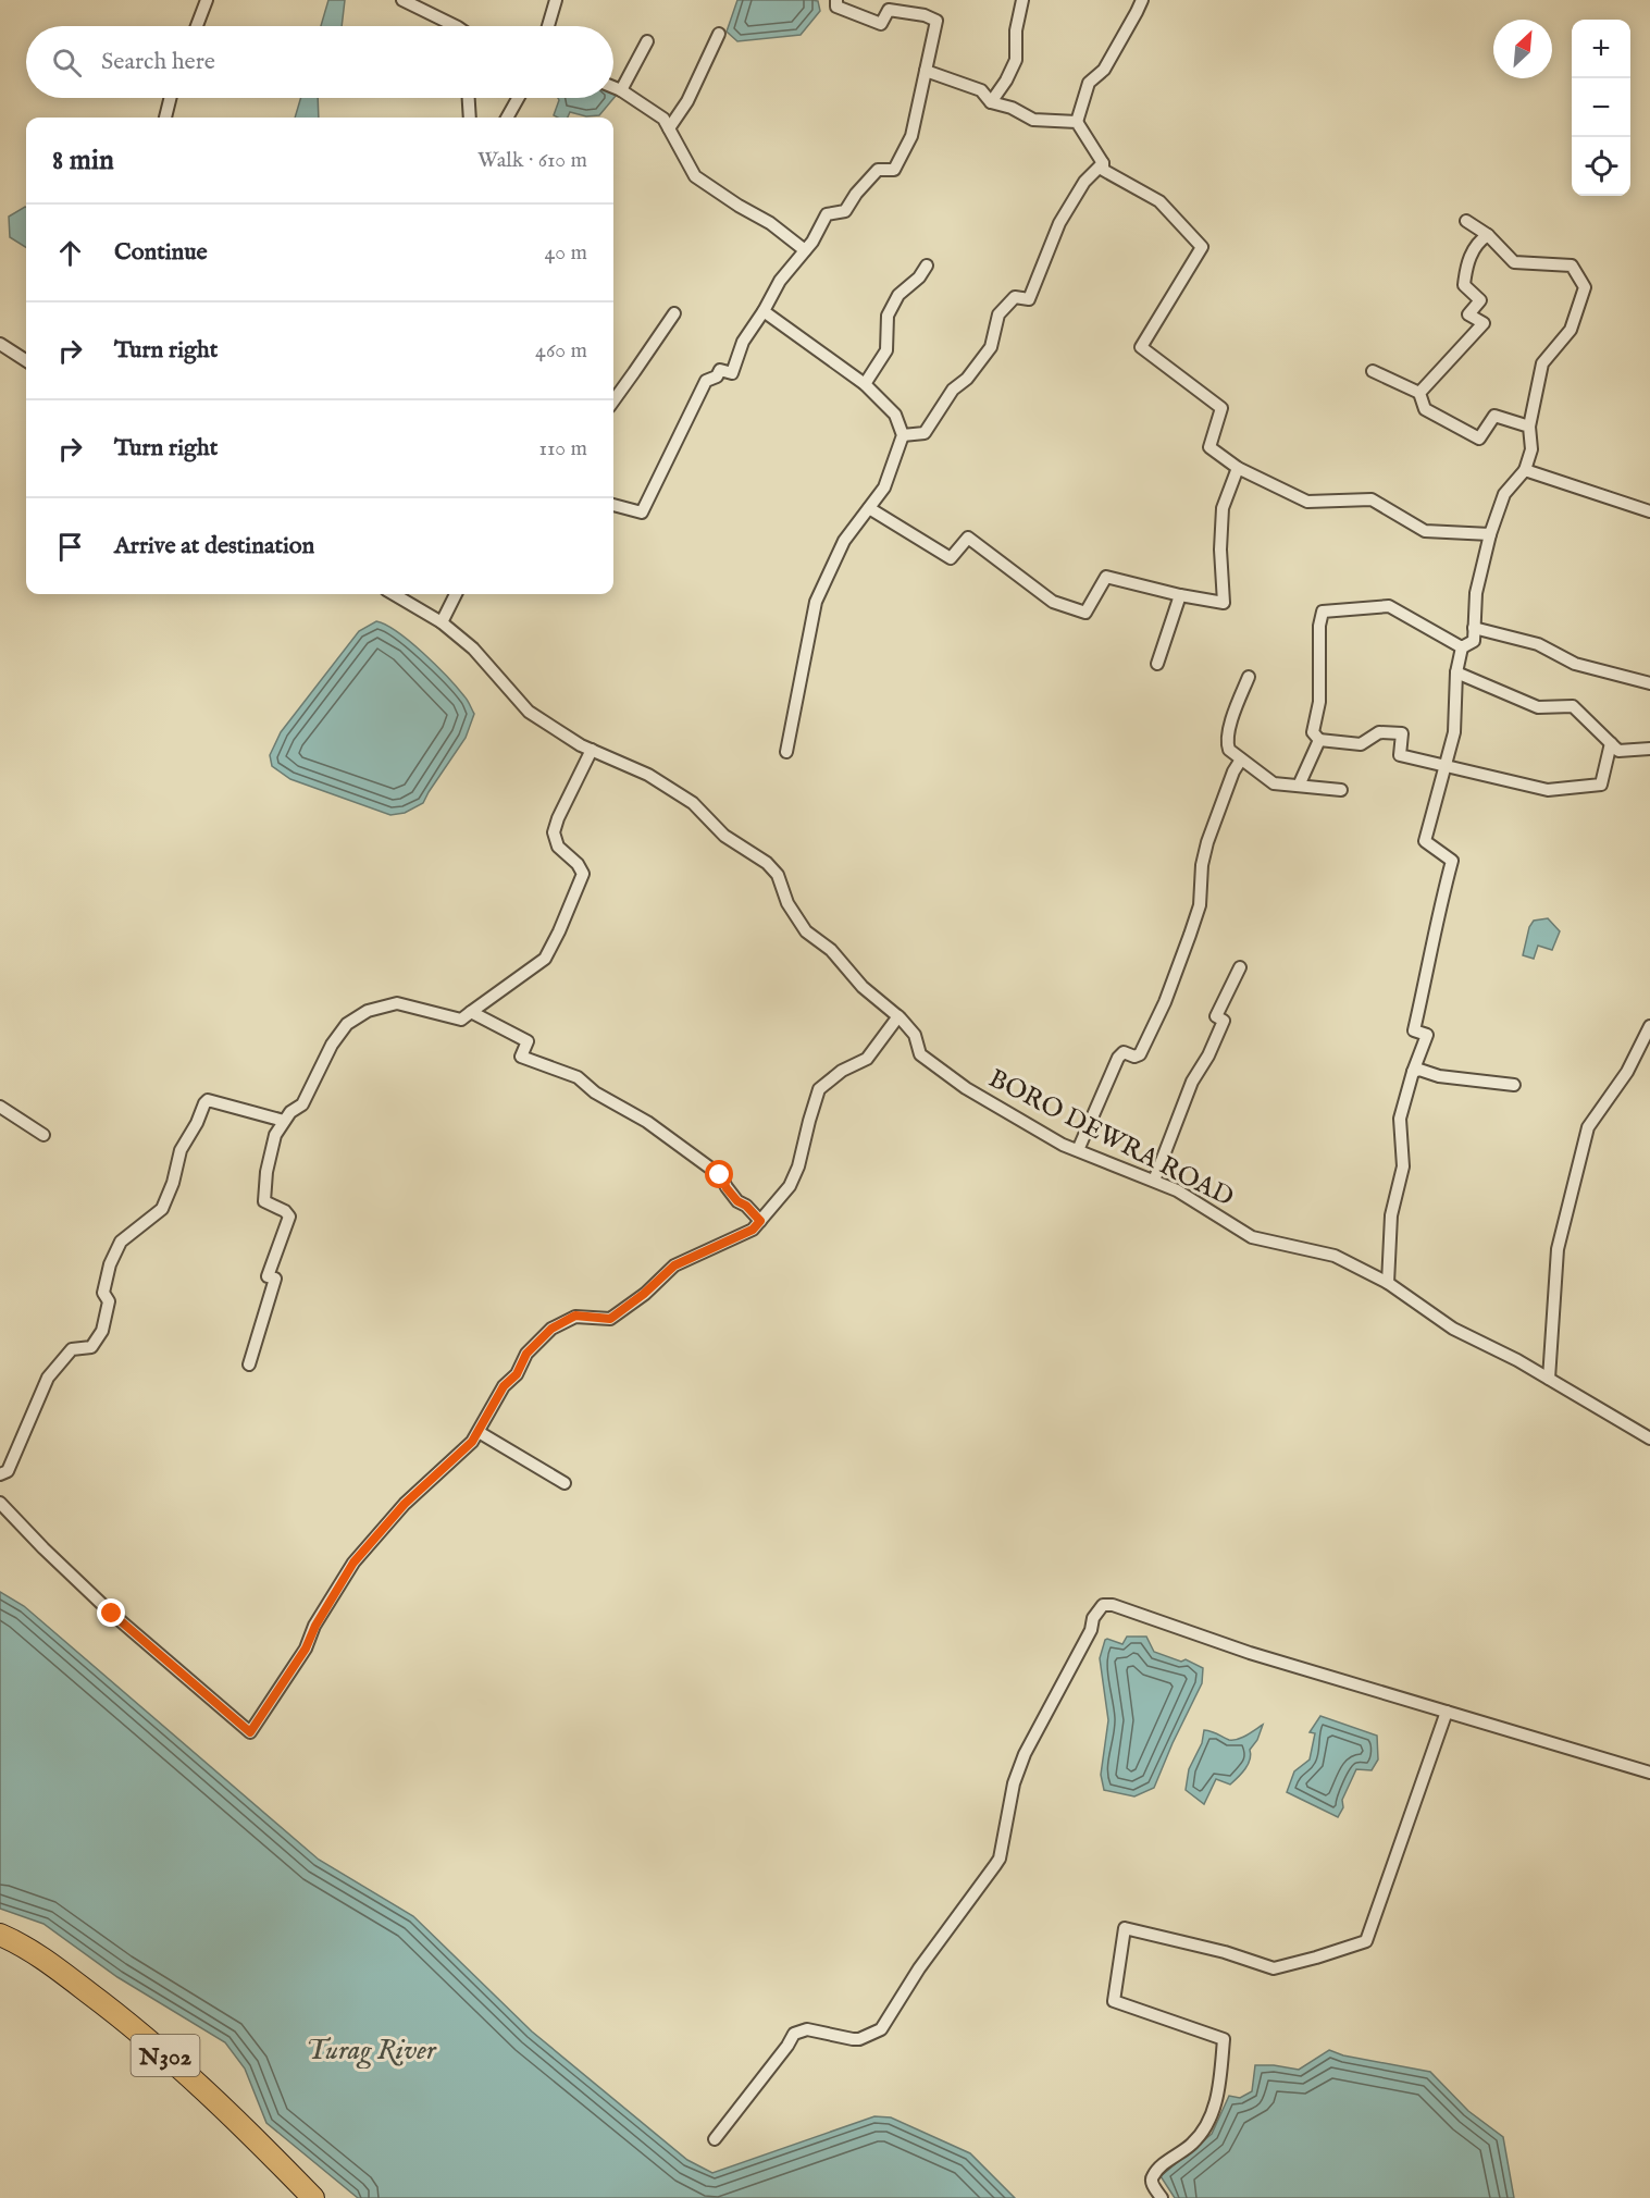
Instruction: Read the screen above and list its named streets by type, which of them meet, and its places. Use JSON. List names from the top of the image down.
{
  "streets": {
    "highway": ["N302"],
    "street": ["BORO DEWRA ROAD"]
  },
  "water": ["Turag River"],
  "north": "top right",
  "page": {
    "map_buttons": ["+", "−"],
    "search": "Search here",
    "heading": ["8 min", "Walk · 610 m"],
    "list": [
      ["Continue", "40 m"],
      ["Turn right", "460 m"],
      ["Turn right", "110 m"],
      "Arrive at destination"
    ]
  }
}
